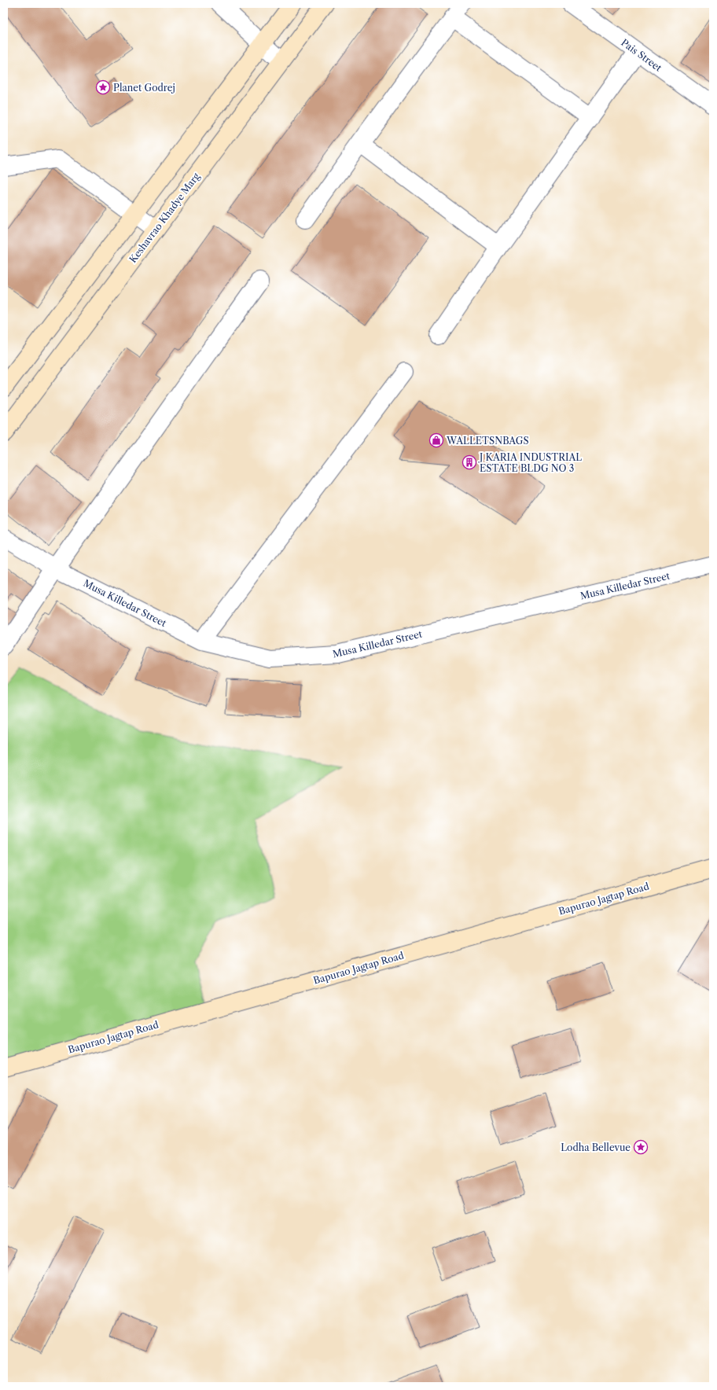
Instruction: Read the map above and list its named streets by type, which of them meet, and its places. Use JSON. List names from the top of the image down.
{
  "streets": {
    "main road": ["Keshavrao Khadye Marg", "Bapurao Jagtap Road"],
    "street": ["Pais Street", "Musa Killedar Street"]
  },
  "places": {
    "place": ["Planet Godrej", "Lodha Bellevue"],
    "shop": ["WALLETSNBAGS"],
    "building": ["J KARIA INDUSTRIAL ESTATE BLDG NO 3"]
  }
}
